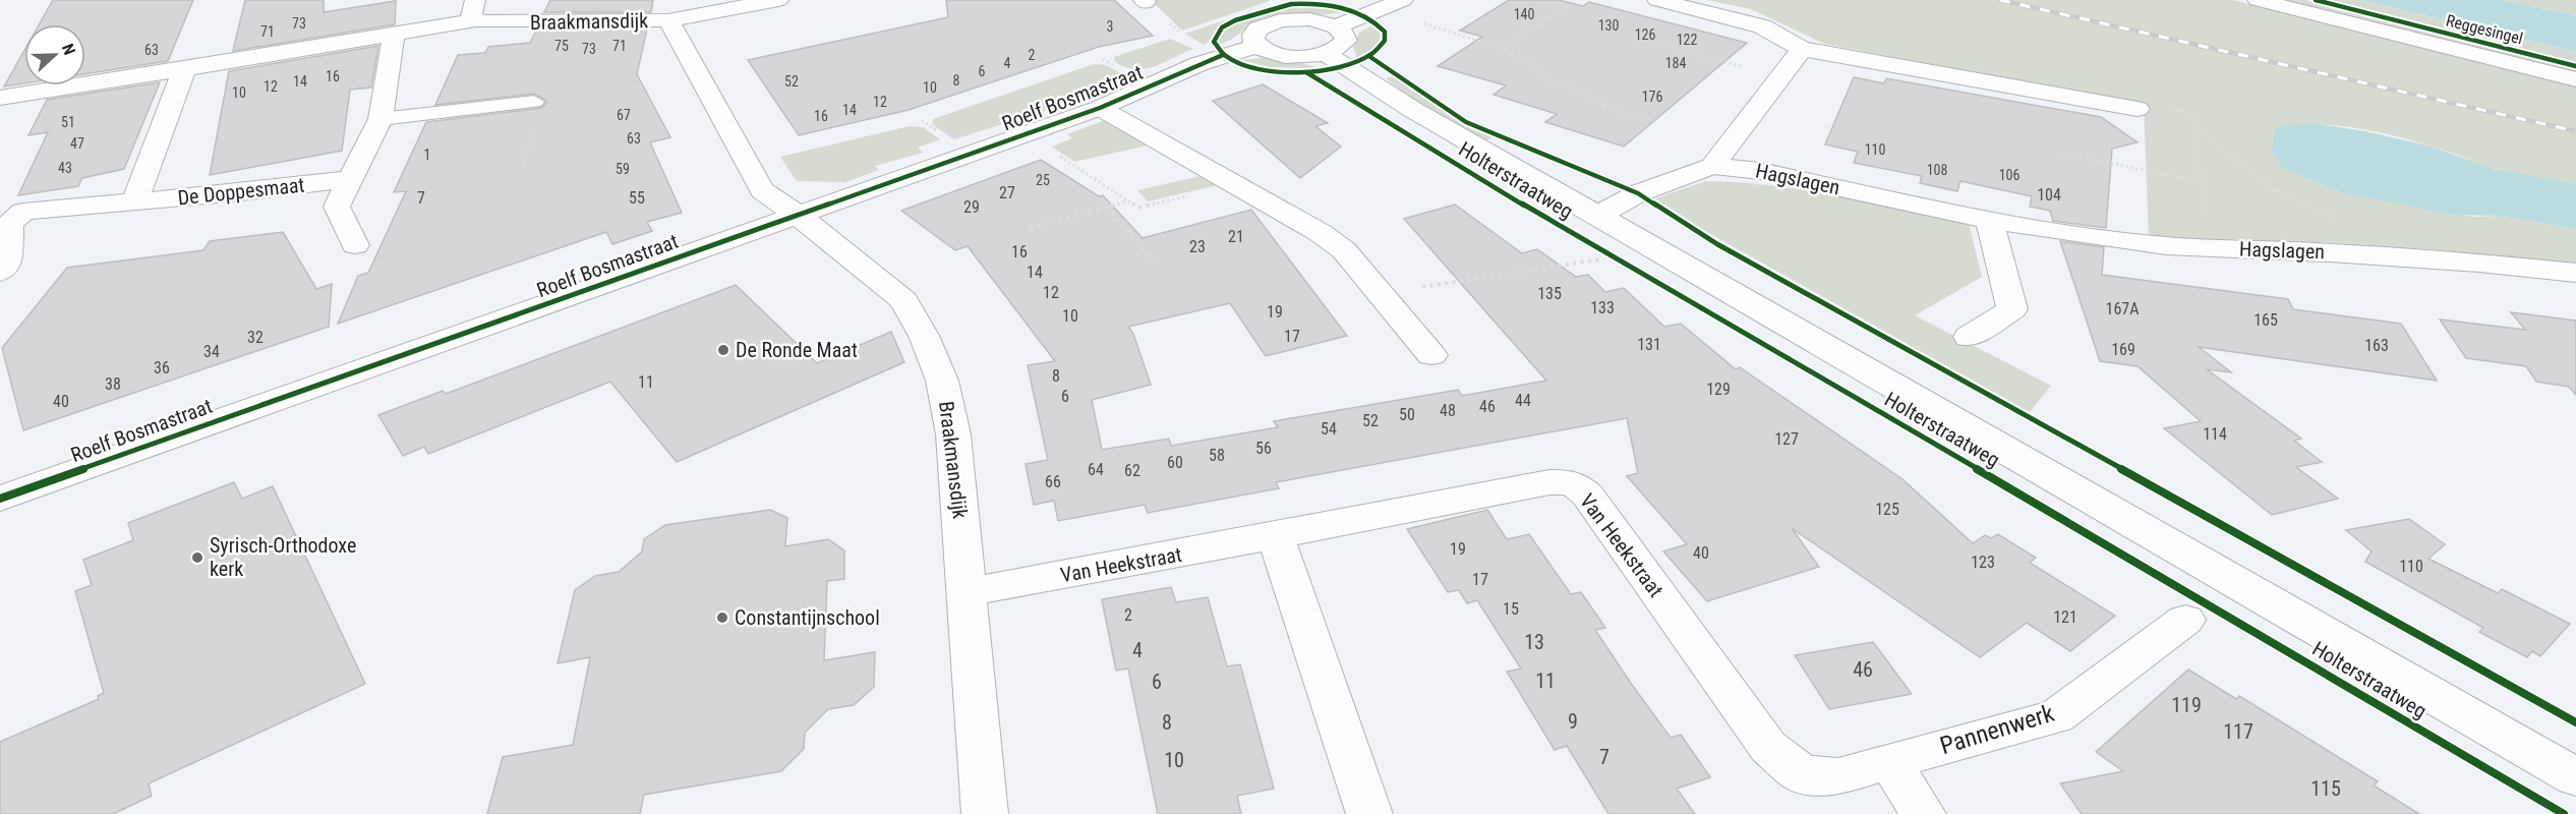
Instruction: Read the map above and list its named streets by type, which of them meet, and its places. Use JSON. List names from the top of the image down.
{
  "streets": {
    "street": [
      "Braakmansdijk",
      "Reggesingel",
      "Roelf Bosmastraat",
      "Hagslagen",
      "Holterstraatweg",
      "De Doppesmaat",
      "Van Heekstraat",
      "Pannenwerk"
    ]
  },
  "crossings": [
    ["Braakmansdijk", "Roelf Bosmastraat"],
    ["Braakmansdijk", "Van Heekstraat"],
    ["Hagslagen", "Holterstraatweg"],
    ["Van Heekstraat", "Pannenwerk"]
  ],
  "places": ["De Ronde Maat", "Syrisch-Orthodoxe kerk", "Constantijnschool"],
  "house_numbers": [
    "140",
    "73",
    "130",
    "3",
    "71",
    "126",
    "122",
    "75",
    "71",
    "73",
    "63",
    "2",
    "4",
    "184",
    "6",
    "16",
    "8",
    "14",
    "52",
    "12",
    "10",
    "10",
    "176",
    "12",
    "14",
    "67",
    "16",
    "51",
    "63",
    "47",
    "110",
    "1",
    "43",
    "59",
    "108",
    "106",
    "25",
    "27",
    "104",
    "7",
    "55",
    "29",
    "21",
    "23",
    "16",
    "14",
    "12",
    "135",
    "133",
    "167A",
    "19",
    "10",
    "165",
    "17",
    "32",
    "131",
    "163",
    "169",
    "34",
    "36",
    "8",
    "11",
    "38",
    "129",
    "6",
    "44",
    "40",
    "46",
    "48",
    "50",
    "52",
    "54",
    "114",
    "127",
    "56",
    "58",
    "60",
    "64",
    "62",
    "66",
    "125",
    "19",
    "40",
    "123",
    "110",
    "17",
    "15",
    "2",
    "121",
    "13",
    "4",
    "46",
    "11",
    "6",
    "119",
    "9",
    "8",
    "117",
    "7",
    "10",
    "115"
  ],
  "north": "right"
}
